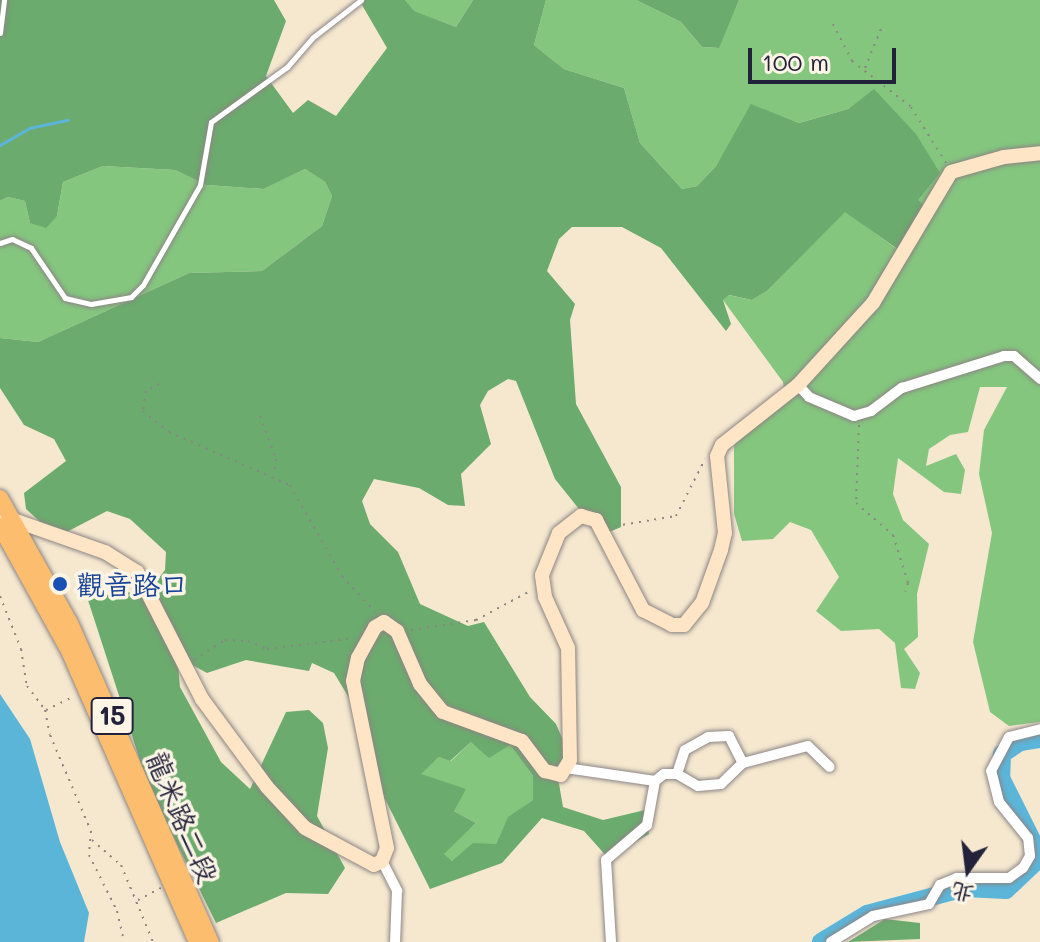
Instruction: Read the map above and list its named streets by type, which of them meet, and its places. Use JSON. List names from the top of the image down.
{
  "streets": {
    "main road": ["15", "龍米路二段"]
  },
  "places": ["觀音路口"],
  "scale_bar": "100 m",
  "north": "bottom"
}
